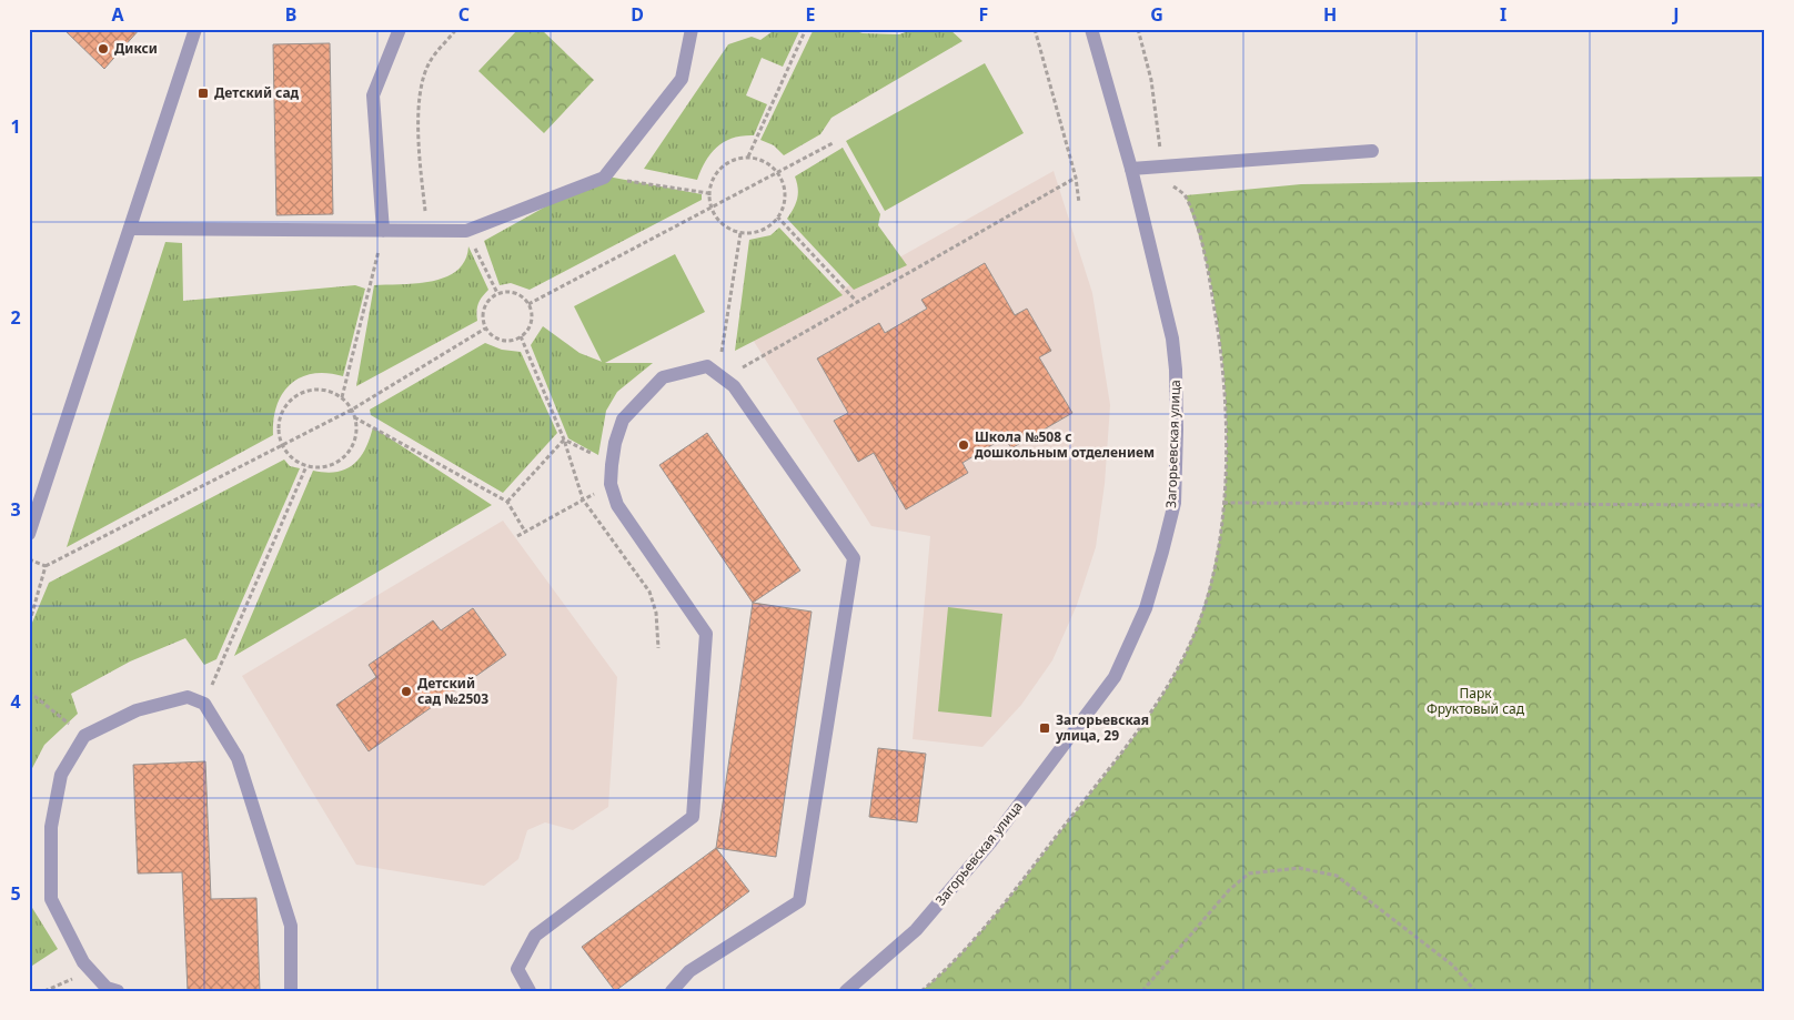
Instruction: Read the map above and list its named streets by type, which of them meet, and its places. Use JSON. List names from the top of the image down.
{
  "streets": {
    "street": ["Загорьевская улица"]
  },
  "parks": ["Парк Фруктовый сад"],
  "places": {
    "other": ["Дикси", "Школа №508 с дошкольным отделением", "Детский сад №2503"],
    "transit": ["Детский сад", "Загорьевская улица, 29"]
  },
  "grid": {
    "columns": [
      "A",
      "B",
      "C",
      "D",
      "E",
      "F",
      "G",
      "H",
      "I",
      "J"
    ],
    "rows": [
      "1",
      "2",
      "3",
      "4",
      "5"
    ]
  }
}
